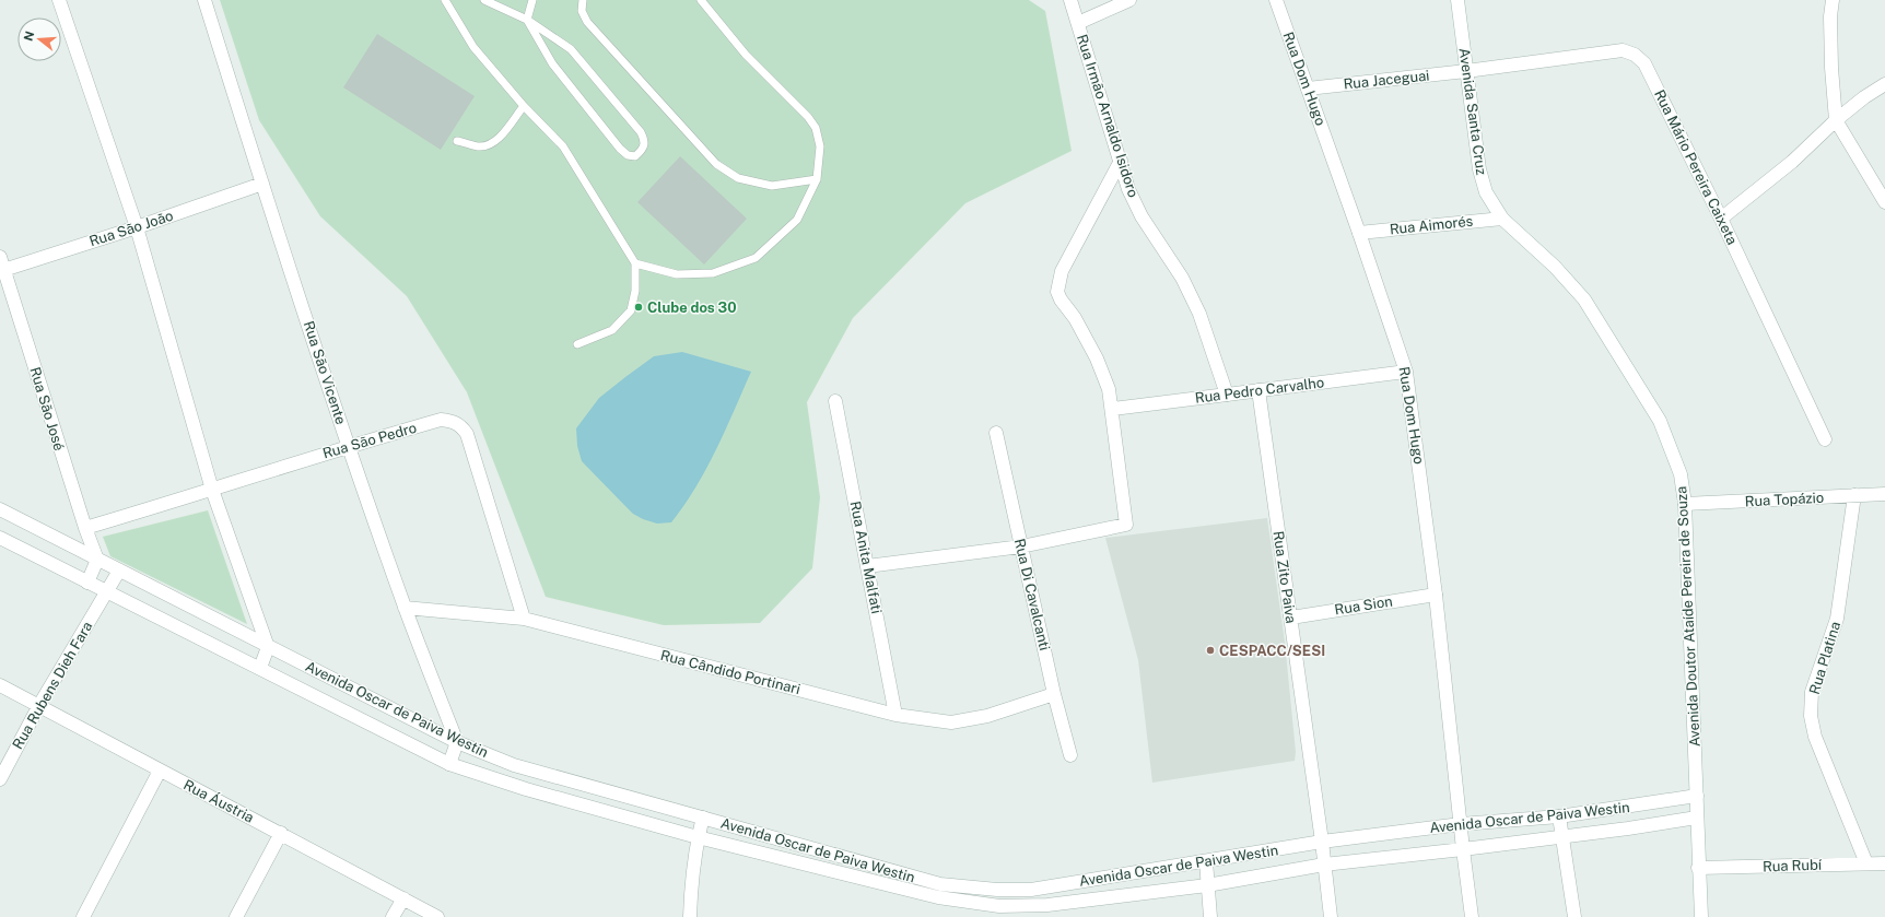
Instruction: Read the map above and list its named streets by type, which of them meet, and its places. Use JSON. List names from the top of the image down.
{
  "streets": {
    "street": [
      "Rua Dom Hugo",
      "Rua Jaceguai",
      "Avenida Santa Cruz",
      "Rua Irmão Arnaldo Isidoro",
      "Rua Mário Pereira Caixeta",
      "Rua Aimorés",
      "Rua São João",
      "Rua São Vicente",
      "Rua Pedro Carvalho",
      "Rua São José",
      "Rua São Pedro",
      "Rua Topázio",
      "Rua Anita Malfati",
      "Rua Zito Paiva",
      "Rua Di Cavalcanti",
      "Rua Sion",
      "Avenida Doutor Ataíde Pereira de Souza",
      "Rua Platina",
      "Rua Cândido Portinari",
      "Rua Rubens Dieh Fara",
      "Avenida Oscar de Paiva Westin",
      "Rua Áustria",
      "Rua Rubí"
    ]
  },
  "crossings": [
    ["Rua Dom Hugo", "Rua Jaceguai"],
    ["Rua Dom Hugo", "Rua Aimorés"],
    ["Rua Dom Hugo", "Rua Pedro Carvalho"],
    ["Rua Dom Hugo", "Rua Sion"],
    ["Rua Dom Hugo", "Avenida Oscar de Paiva Westin"],
    ["Rua Jaceguai", "Avenida Santa Cruz"],
    ["Rua Jaceguai", "Rua Mário Pereira Caixeta"],
    ["Avenida Santa Cruz", "Rua Mário Pereira Caixeta"],
    ["Avenida Santa Cruz", "Rua Aimorés"],
    ["Avenida Santa Cruz", "Avenida Doutor Ataíde Pereira de Souza"],
    ["Rua Irmão Arnaldo Isidoro", "Rua Pedro Carvalho"],
    ["Rua Aimorés", "Avenida Doutor Ataíde Pereira de Souza"],
    ["Rua São João", "Rua São Vicente"],
    ["Rua São João", "Rua São José"],
    ["Rua São Vicente", "Rua São Pedro"],
    ["Rua São Vicente", "Rua Cândido Portinari"],
    ["Rua São Vicente", "Avenida Oscar de Paiva Westin"],
    ["Rua Pedro Carvalho", "Rua Zito Paiva"],
    ["Rua São José", "Rua São Pedro"],
    ["Rua São José", "Avenida Oscar de Paiva Westin"],
    ["Rua São Pedro", "Rua Cândido Portinari"],
    ["Rua Topázio", "Avenida Doutor Ataíde Pereira de Souza"],
    ["Rua Topázio", "Rua Platina"],
    ["Rua Anita Malfati", "Rua Cândido Portinari"],
    ["Rua Zito Paiva", "Rua Sion"],
    ["Rua Zito Paiva", "Avenida Oscar de Paiva Westin"],
    ["Rua Di Cavalcanti", "Rua Cândido Portinari"],
    ["Avenida Doutor Ataíde Pereira de Souza", "Avenida Oscar de Paiva Westin"],
    ["Avenida Doutor Ataíde Pereira de Souza", "Rua Rubí"],
    ["Rua Platina", "Rua Rubí"],
    ["Rua Rubens Dieh Fara", "Avenida Oscar de Paiva Westin"],
    ["Rua Rubens Dieh Fara", "Rua Áustria"]
  ],
  "places": ["Clube dos 30", "CESPACC/SESI"],
  "north": "left"
}
